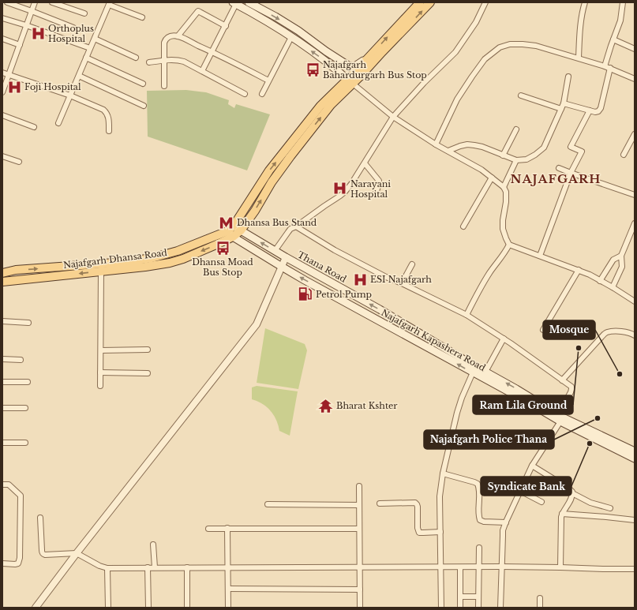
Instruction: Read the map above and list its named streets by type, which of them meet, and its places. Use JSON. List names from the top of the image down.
{
  "streets": {
    "main road": ["Najafgarh Dhansa Road", "Thana Road", "Najafgarh Kapashera Road"]
  },
  "crossings": [
    ["Najafgarh Dhansa Road", "Thana Road"],
    ["Najafgarh Dhansa Road", "Najafgarh Kapashera Road"],
    ["Thana Road", "Najafgarh Kapashera Road"]
  ],
  "one_way": ["Thana Road", "Najafgarh Kapashera Road"],
  "districts": ["NAJAFGARH"],
  "places": {
    "hospital": [
      "Orthoplus Hospital",
      "Foji Hospital",
      "Narayani Hospital",
      "ESI Najafgarh"
    ],
    "bus stop": ["Najafgarh Bahardurgarh Bus Stop", "Dhansa Moad Bus Stop"],
    "metro station": ["Dhansa Bus Stand"],
    "fuel station": ["Petrol Pump"],
    "other": [
      "Ram Lila Ground",
      "Mosque",
      "Najafgarh Police Thana",
      "Syndicate Bank"
    ],
    "temple": ["Bharat Kshter"]
  }
}
